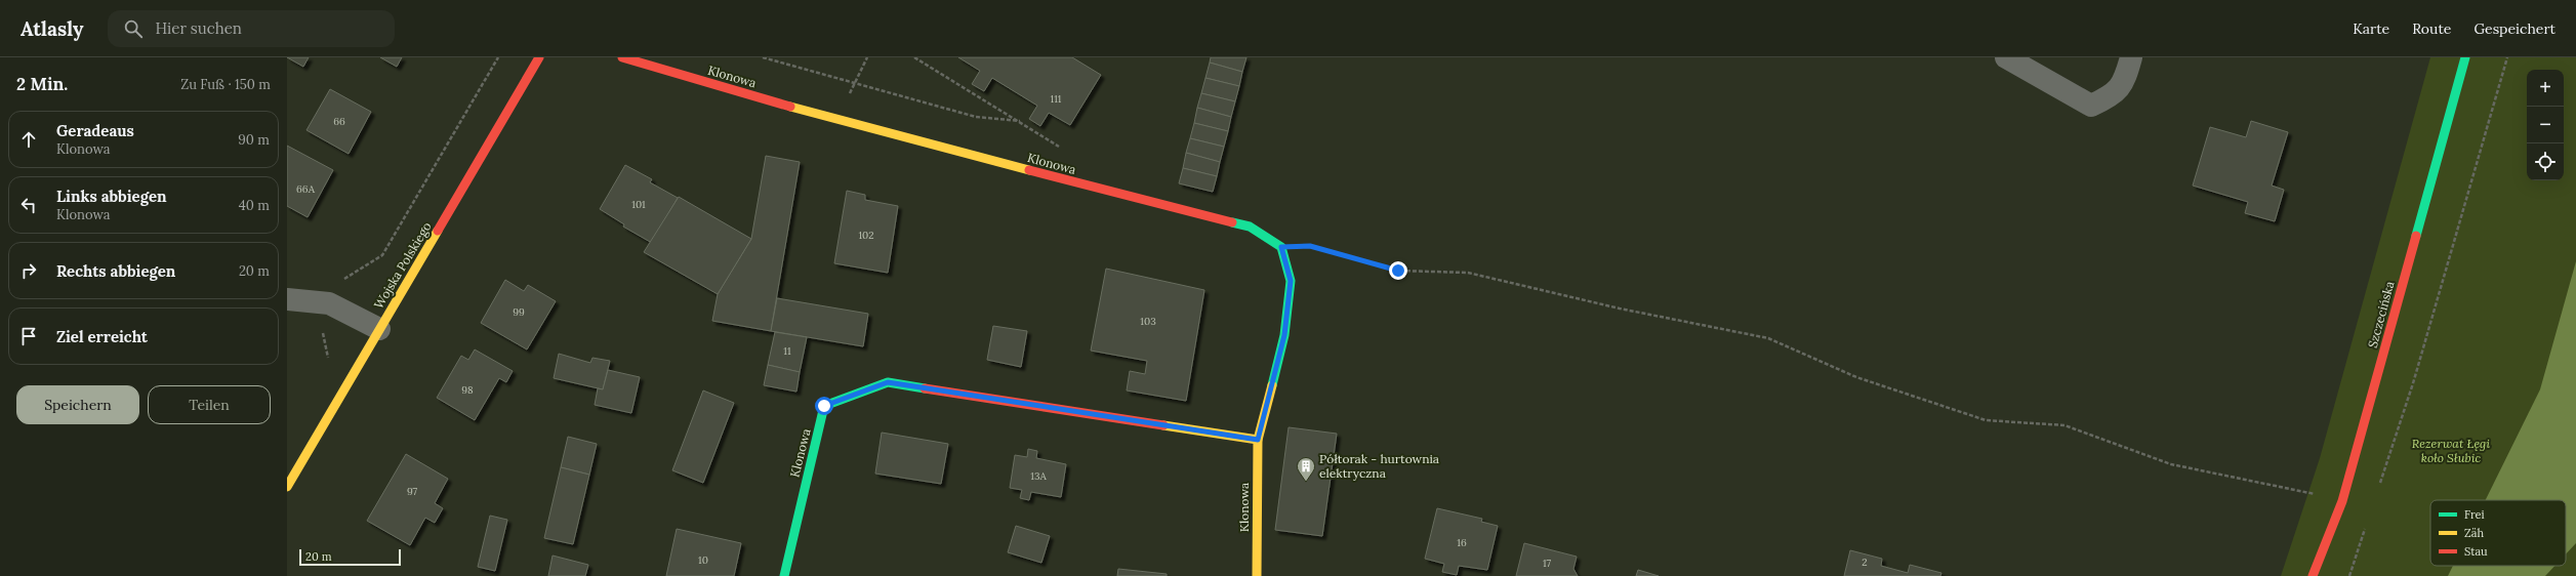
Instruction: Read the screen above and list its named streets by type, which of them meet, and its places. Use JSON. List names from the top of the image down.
{
  "streets": {
    "street": ["Klonowa", "Wojska Polskiego", "Szczecińska"]
  },
  "parks": ["Rezerwat Łęgi koło Słubic"],
  "places": {
    "building": ["Półtorak - hurtownia elektryczna"]
  },
  "house_numbers": [
    "111",
    "66",
    "66A",
    "101",
    "102",
    "99",
    "103",
    "11",
    "98",
    "13A",
    "97",
    "16",
    "10",
    "2",
    "17"
  ],
  "legend": ["Frei", "Zäh", "Stau"],
  "scale_bar": "20 m",
  "page": {
    "header": "Atlasly",
    "search": "Hier suchen",
    "nav": ["Karte", "Route", "Gespeichert"],
    "heading": ["2 Min.", "Zu Fuß · 150 m"],
    "map_buttons": ["+", "−"],
    "list": [
      ["Geradeaus", "Klonowa", "90 m"],
      ["Links abbiegen", "Klonowa", "40 m"],
      ["Rechts abbiegen", "20 m"],
      "Ziel erreicht"
    ],
    "buttons": ["Speichern", "Teilen"],
    "scale": "20 m"
  }
}
